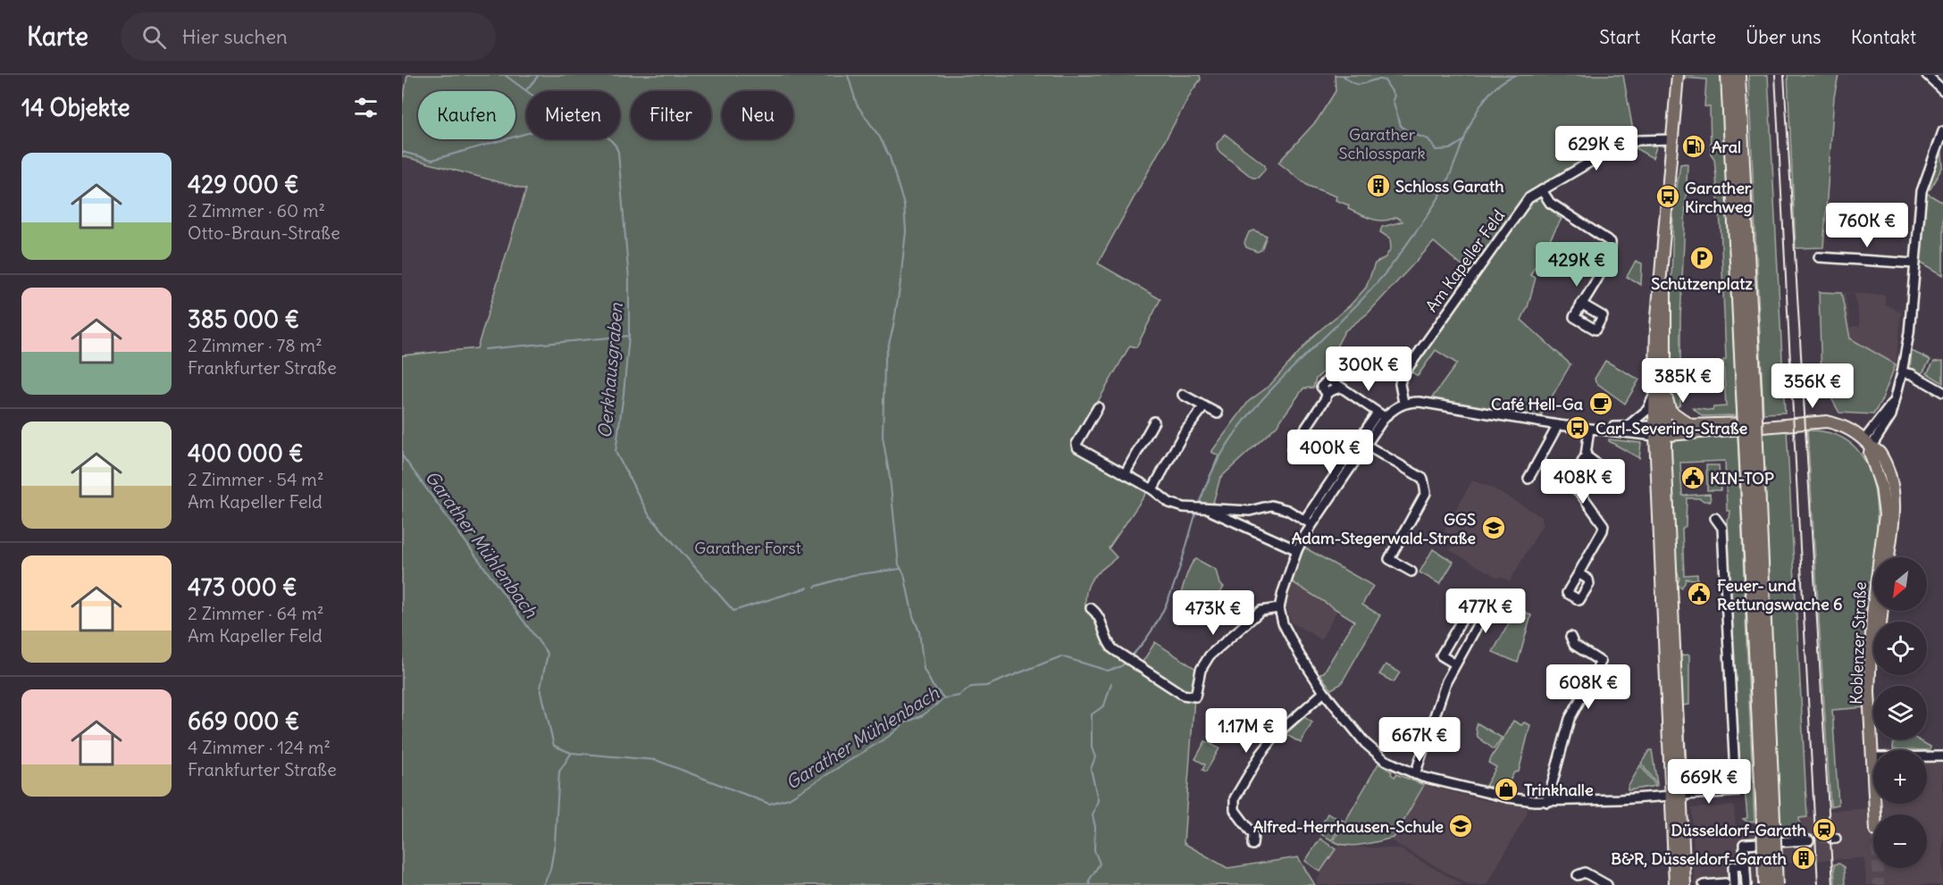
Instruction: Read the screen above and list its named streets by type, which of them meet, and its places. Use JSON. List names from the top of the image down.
{
  "streets": {
    "main road": ["Koblenzer Straße"],
    "street": ["Am Kapeller Feld"]
  },
  "water": ["Oerkhausgraben", "Garather Mühlenbach"],
  "parks": ["Garather Schlosspark", "Garather Forst"],
  "places": {
    "fuel station": ["Aral"],
    "building": ["Schloss Garath", "B&R, Düsseldorf-Garath"],
    "bus stop": ["Garather Kirchweg", "Carl-Severing-Straße"],
    "parking": ["Schützenplatz"],
    "cafe": ["Café Hell-Ga"],
    "public building": ["KIN-TOP", "Feuer- und Rettungswache 6"],
    "school or university": ["GGS Adam-Stegerwald-Straße", "Alfred-Herrhausen-Schule"],
    "shop": ["Trinkhalle"],
    "station": ["Düsseldorf-Garath"]
  },
  "north": "bottom left",
  "page": {
    "header": "Karte",
    "search": "Hier suchen",
    "nav": [
      "Start",
      "Karte",
      "Über uns",
      "Kontakt"
    ],
    "heading": "14 Objekte",
    "chip": [
      "Kaufen",
      "Mieten",
      "Filter",
      "Neu"
    ],
    "price": [
      "629K €",
      "760K €",
      "429K €",
      "300K €",
      "385K €",
      "356K €",
      "400K €",
      "408K €",
      "477K €",
      "473K €",
      "608K €",
      "1.17M €",
      "667K €",
      "669K €"
    ],
    "list": [
      {
        "name": "429 000 €",
        "note": "2 Zimmer · 60 m² · Otto-Braun-Straße"
      },
      {
        "name": "385 000 €",
        "note": "2 Zimmer · 78 m² · Frankfurter Straße"
      },
      {
        "name": "400 000 €",
        "note": "2 Zimmer · 54 m² · Am Kapeller Feld"
      },
      {
        "name": "473 000 €",
        "note": "2 Zimmer · 64 m² · Am Kapeller Feld"
      },
      {
        "name": "669 000 €",
        "note": "4 Zimmer · 124 m² · Frankfurter Straße"
      }
    ],
    "map_buttons": ["+", "−"]
  }
}
